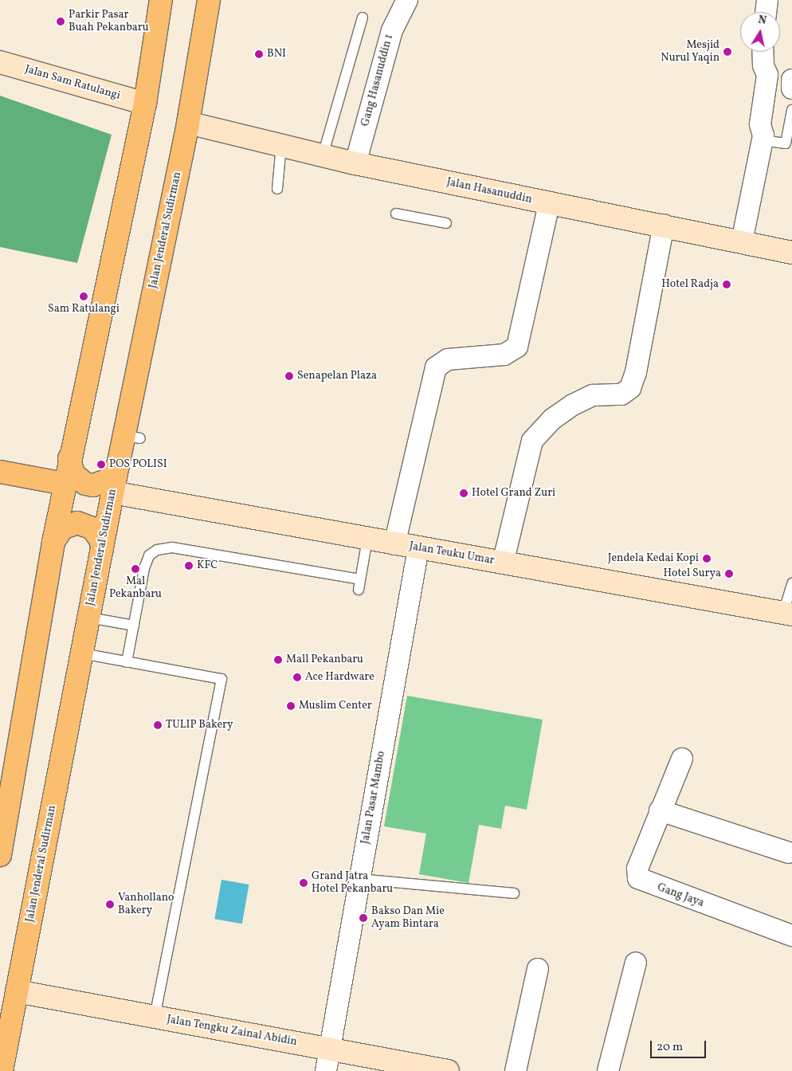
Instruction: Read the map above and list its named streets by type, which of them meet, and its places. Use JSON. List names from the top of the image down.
{
  "streets": {
    "main road": ["Jalan Jenderal Sudirman"],
    "street": [
      "Gang Hasanuddin 1",
      "Jalan Sam Ratulangi",
      "Jalan Hasanuddin",
      "Jalan Teuku Umar",
      "Jalan Pasar Mambo",
      "Gang Jaya",
      "Jalan Tengku Zainal Abidin"
    ]
  },
  "crossings": [
    ["Gang Hasanuddin 1", "Jalan Hasanuddin"],
    ["Jalan Hasanuddin", "Jalan Jenderal Sudirman"],
    ["Jalan Jenderal Sudirman", "Jalan Teuku Umar"],
    ["Jalan Jenderal Sudirman", "Jalan Tengku Zainal Abidin"],
    ["Jalan Teuku Umar", "Jalan Pasar Mambo"],
    ["Jalan Pasar Mambo", "Jalan Tengku Zainal Abidin"]
  ],
  "places": [
    "Parkir Pasar Buah Pekanbaru",
    "Mesjid Nurul Yaqin",
    "BNI",
    "Hotel Radja",
    "Sam Ratulangi",
    "Senapelan Plaza",
    "POS POLISI",
    "Hotel Grand Zuri",
    "Jendela Kedai Kopi",
    "KFC",
    "Mal Pekanbaru",
    "Hotel Surya",
    "Mall Pekanbaru",
    "Ace Hardware",
    "Muslim Center",
    "TULIP Bakery",
    "Grand Jatra Hotel Pekanbaru",
    "Vanhollano Bakery",
    "Bakso Dan Mie Ayam Bintara"
  ],
  "scale_bar": "20 m",
  "north": "top"
}
